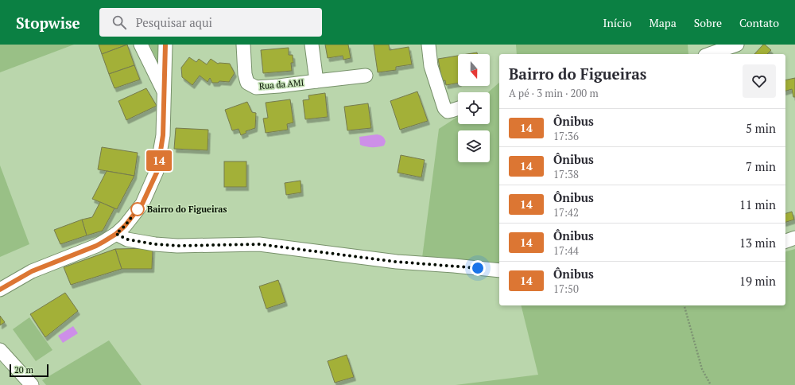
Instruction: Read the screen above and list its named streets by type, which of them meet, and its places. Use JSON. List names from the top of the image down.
{
  "streets": {
    "street": ["Rua da AMI"]
  },
  "places": ["Bairro do Figueiras"],
  "lines": ["bus line 14"],
  "scale_bar": "20 m",
  "north": "bottom",
  "page": {
    "header": "Stopwise",
    "search": "Pesquisar aqui",
    "nav": [
      "Início",
      "Mapa",
      "Sobre",
      "Contato"
    ],
    "on_map": "14",
    "heading": ["Bairro do Figueiras", "A pé · 3 min · 200 m"],
    "list": [
      {
        "mark": "14",
        "name": "Ônibus",
        "note": "17:36",
        "value": "5 min"
      },
      {
        "mark": "14",
        "name": "Ônibus",
        "note": "17:38",
        "value": "7 min"
      },
      {
        "mark": "14",
        "name": "Ônibus",
        "note": "17:42",
        "value": "11 min"
      },
      {
        "mark": "14",
        "name": "Ônibus",
        "note": "17:44",
        "value": "13 min"
      },
      {
        "mark": "14",
        "name": "Ônibus",
        "note": "17:50",
        "value": "19 min"
      }
    ],
    "scale": "20 m"
  }
}
